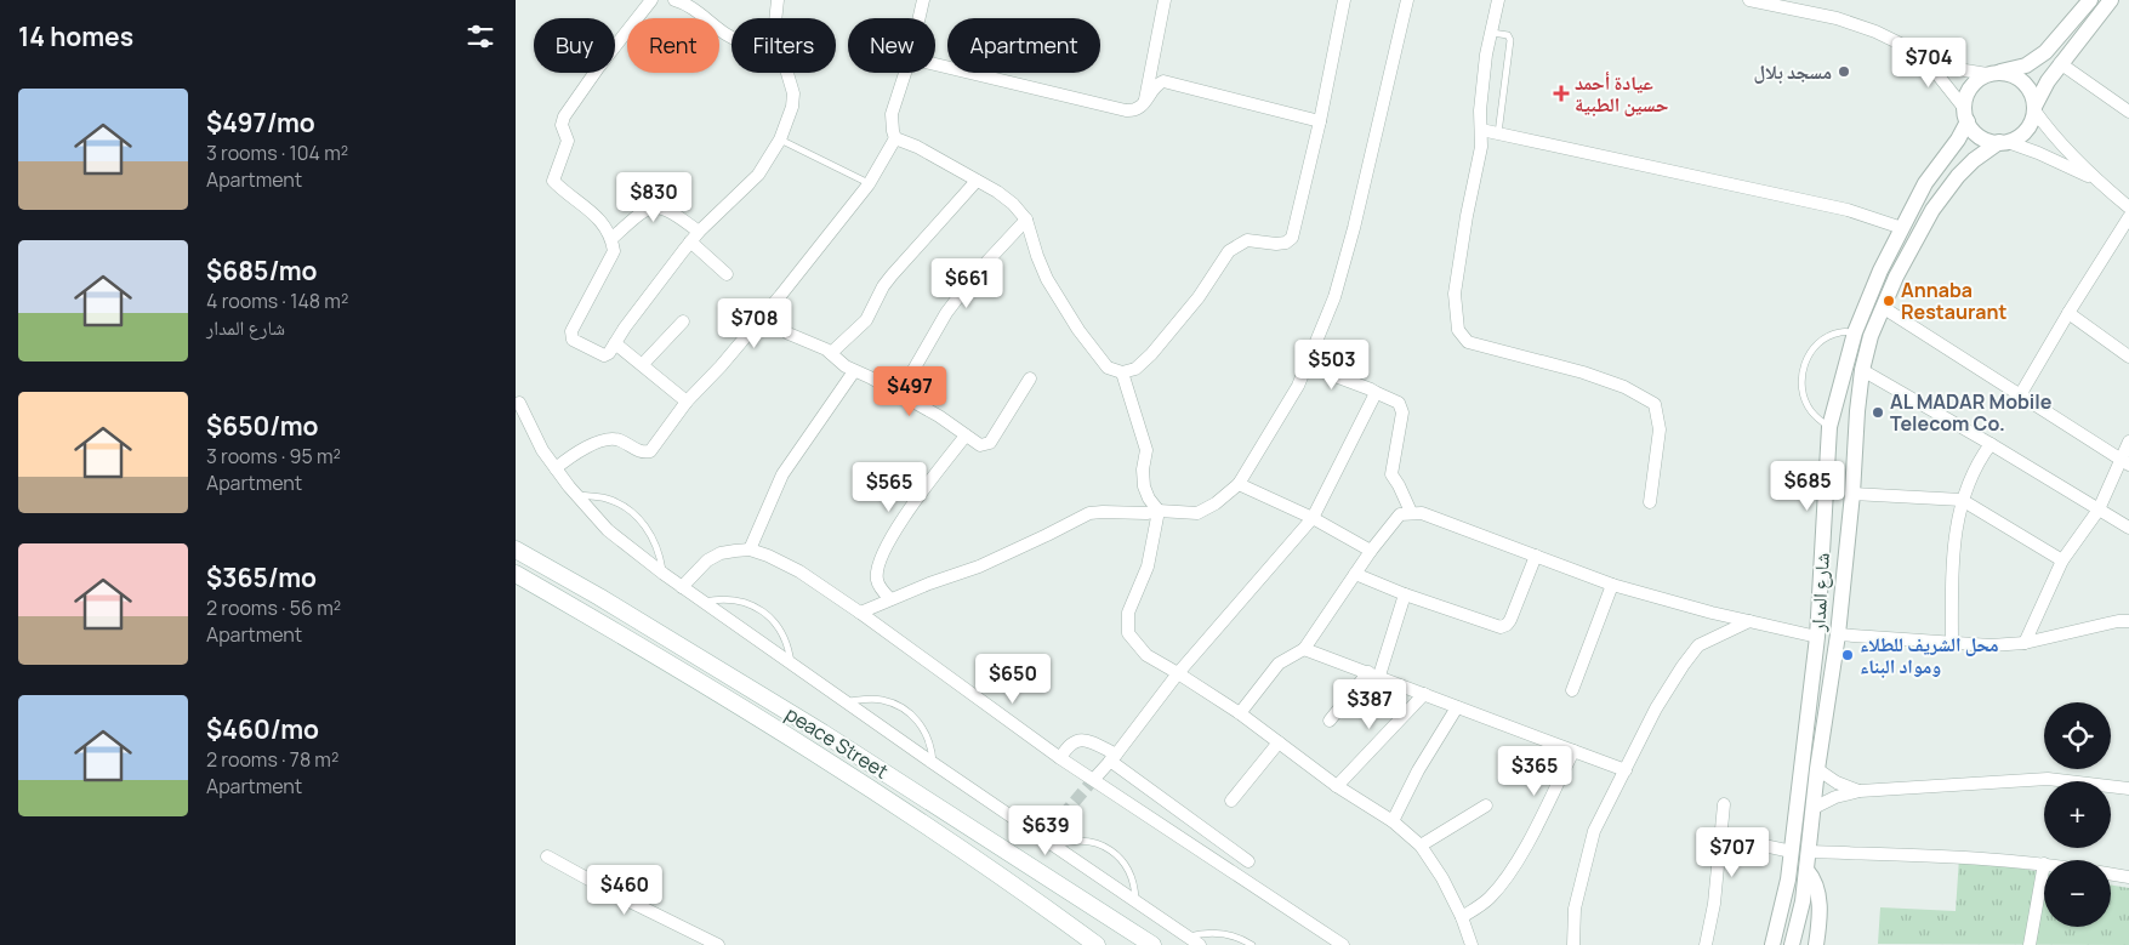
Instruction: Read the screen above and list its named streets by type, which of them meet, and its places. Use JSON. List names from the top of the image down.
{
  "streets": {
    "main road": ["peace Street"],
    "street": ["شارع المدار"]
  },
  "places": {
    "other": [
      "مسجد بلال",
      "Annaba Restaurant",
      "AL MADAR Mobile Telecom Co.",
      "محل الشريف للطلاء ومواد البناء"
    ],
    "health": ["عيادة أحمد حسين الطبية"]
  },
  "page": {
    "heading": "14 homes",
    "chip": [
      "Buy",
      "Rent",
      "Filters",
      "New",
      "Apartment"
    ],
    "price": [
      "$704",
      "$830",
      "$661",
      "$708",
      "$503",
      "$497",
      "$685",
      "$565",
      "$650",
      "$387",
      "$365",
      "$639",
      "$707",
      "$460"
    ],
    "list": [
      {
        "name": "$497/mo",
        "note": "3 rooms · 104 m² · Apartment"
      },
      {
        "name": "$685/mo",
        "note": "4 rooms · 148 m² · شارع المدار"
      },
      {
        "name": "$650/mo",
        "note": "3 rooms · 95 m² · Apartment"
      },
      {
        "name": "$365/mo",
        "note": "2 rooms · 56 m² · Apartment"
      },
      {
        "name": "$460/mo",
        "note": "2 rooms · 78 m² · Apartment"
      }
    ],
    "map_buttons": ["+", "−"]
  }
}
